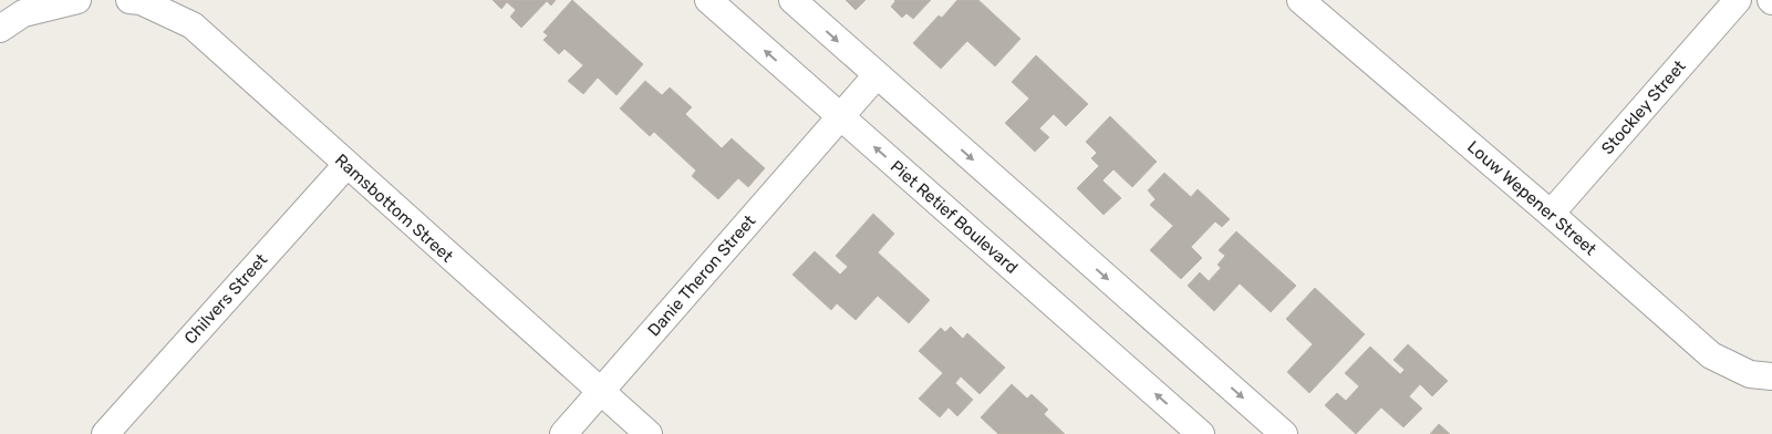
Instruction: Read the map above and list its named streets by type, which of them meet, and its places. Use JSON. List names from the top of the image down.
{
  "streets": {
    "street": [
      "Stockley Street",
      "Louw Wepener Street",
      "Ramsbottom Street",
      "Piet Retief Boulevard",
      "Danie Theron Street",
      "Chilvers Street"
    ]
  },
  "crossings": [
    ["Stockley Street", "Louw Wepener Street"],
    ["Ramsbottom Street", "Danie Theron Street"],
    ["Ramsbottom Street", "Chilvers Street"],
    ["Piet Retief Boulevard", "Danie Theron Street"]
  ]
}
